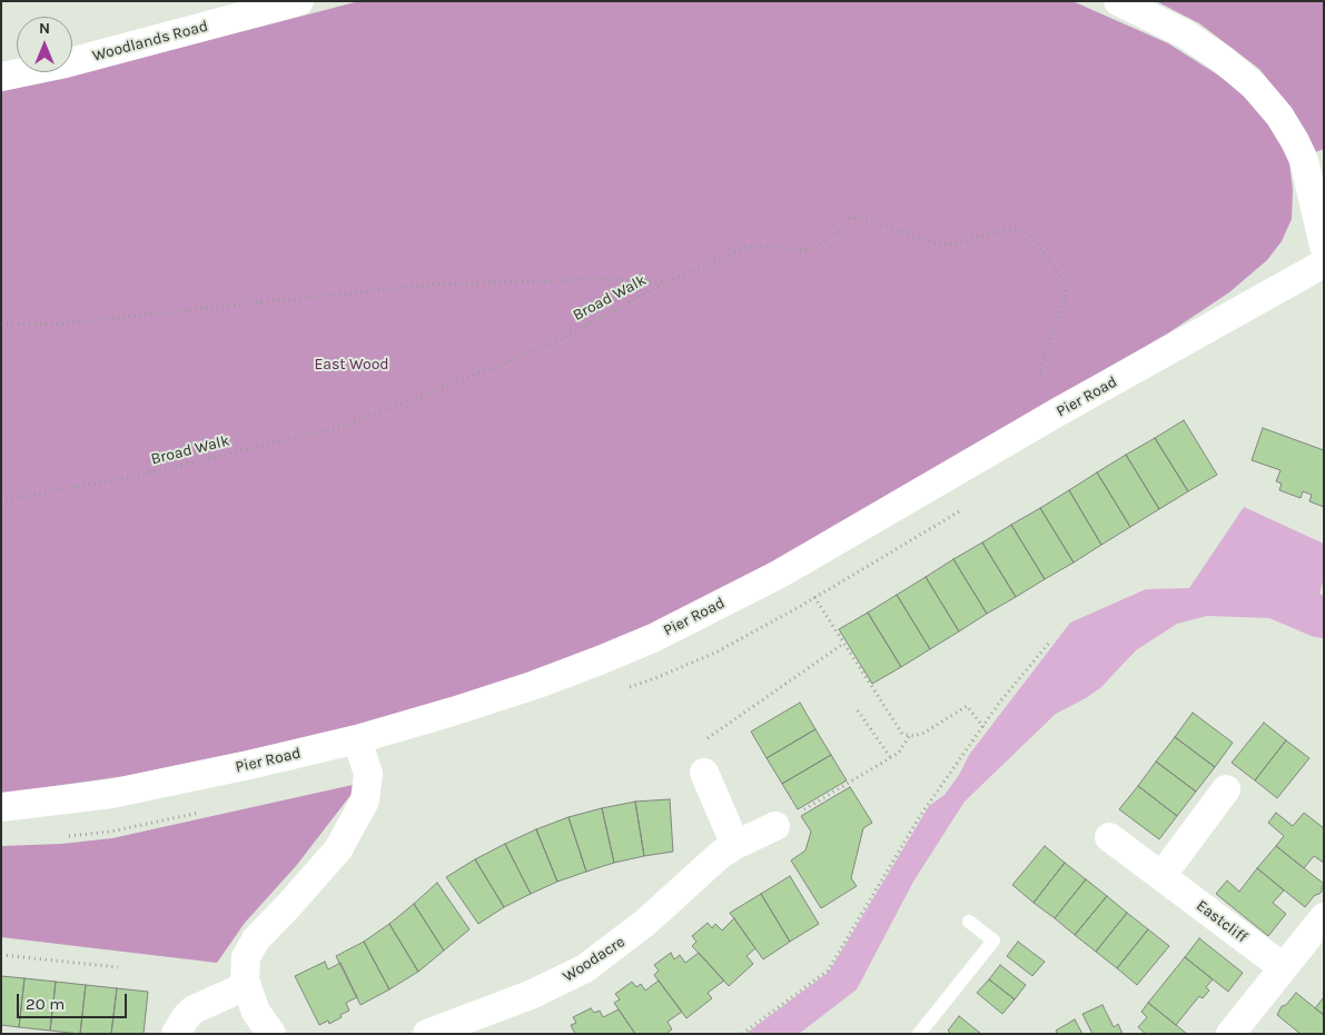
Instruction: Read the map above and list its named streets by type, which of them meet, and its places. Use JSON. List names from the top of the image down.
{
  "streets": {
    "street": [
      "Woodlands Road",
      "Pier Road",
      "Eastcliff",
      "Woodacre"
    ],
    "path": ["Broad Walk"]
  },
  "crossings": [
    ["Broad Walk", "Pier Road"]
  ],
  "parks": ["East Wood"],
  "scale_bar": "20 m",
  "north": "top"
}
